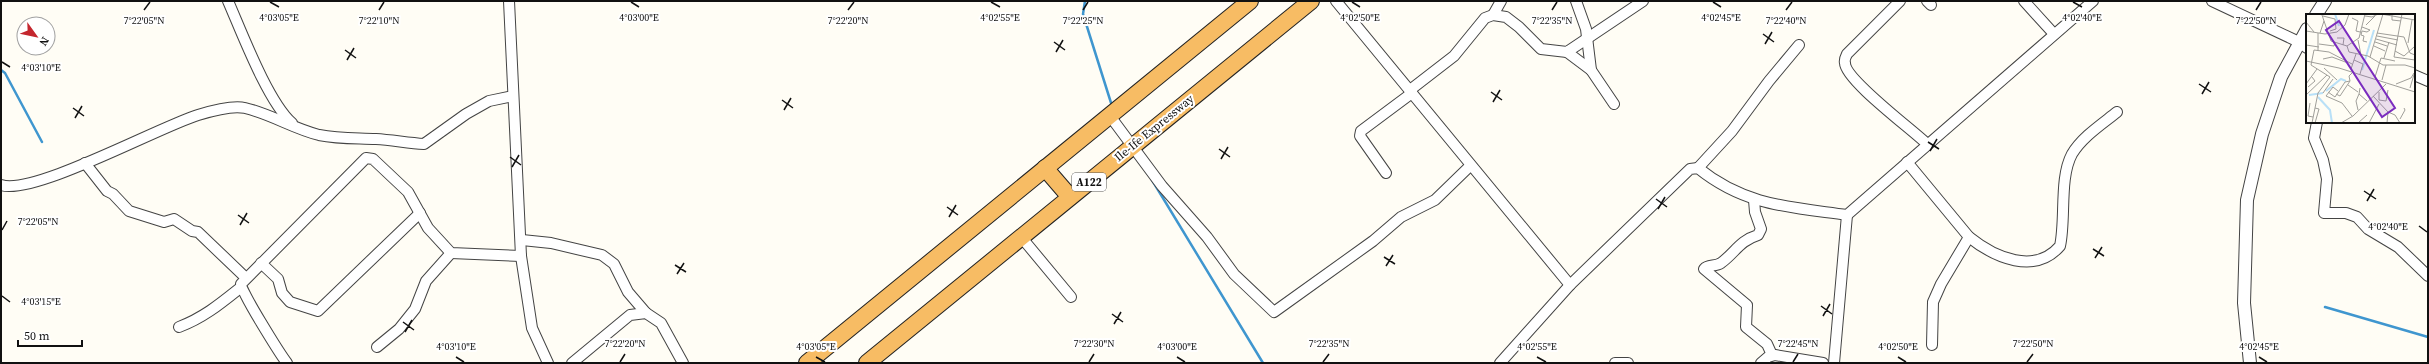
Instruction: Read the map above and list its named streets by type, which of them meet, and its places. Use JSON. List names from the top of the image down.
{
  "streets": {
    "highway": ["Ile-Ife Expressway", "A122"]
  },
  "scale_bar": "50 m",
  "north": "bottom right",
  "coordinates": [
    "4°03'00\"E",
    "4°02'50\"E",
    "4°02'40\"E",
    "4°03'05\"E",
    "4°02'55\"E",
    "4°02'45\"E",
    "7°22'05\"N",
    "7°22'35\"N",
    "7°22'50\"N",
    "7°22'10\"N",
    "7°22'20\"N",
    "7°22'25\"N",
    "7°22'40\"N",
    "4°03'10\"E",
    "4°03'15\"E",
    "7°22'30\"N",
    "7°22'45\"N"
  ]
}
